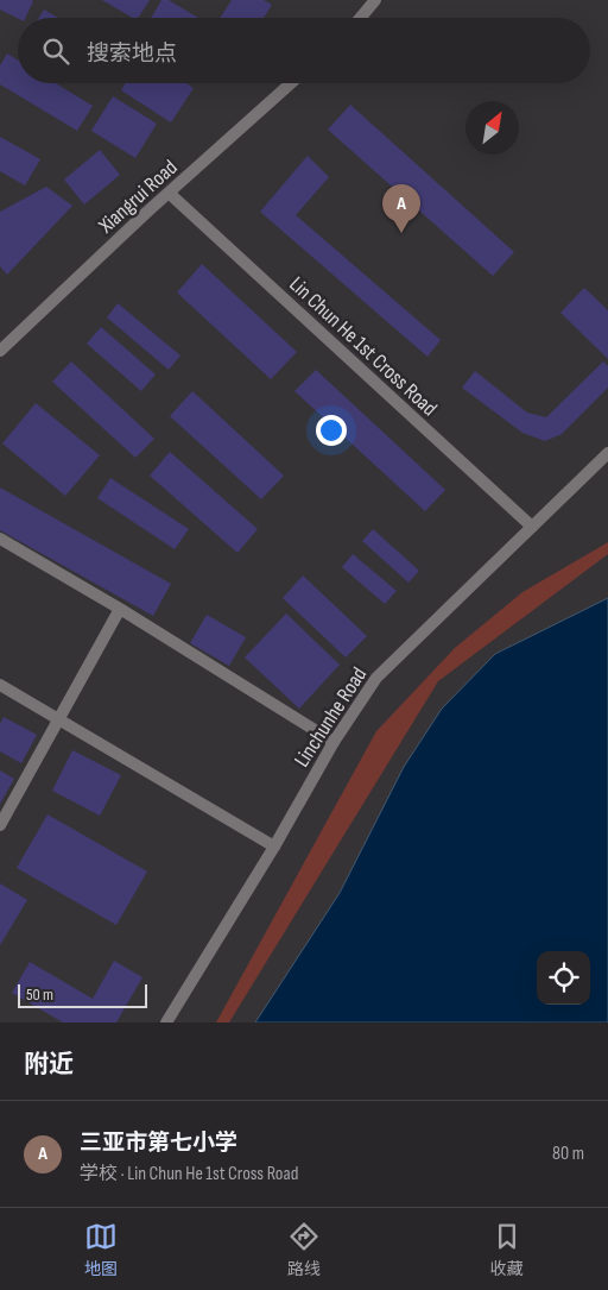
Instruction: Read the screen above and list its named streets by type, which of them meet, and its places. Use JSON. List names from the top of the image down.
{
  "streets": {
    "street": ["Xiangrui Road", "Lin Chun He 1st Cross Road", "Linchunhe Road"]
  },
  "crossings": [
    ["Xiangrui Road", "Lin Chun He 1st Cross Road"],
    ["Lin Chun He 1st Cross Road", "Linchunhe Road"]
  ],
  "scale_bar": "50 m",
  "north": "top right",
  "page": {
    "search": "搜索地点",
    "pins": "A",
    "scale": "50 m",
    "heading": "附近",
    "list": [
      {
        "mark": "A",
        "name": "三亚市第七小学",
        "note": "学校 · Lin Chun He 1st Cross Road",
        "value": "80 m"
      }
    ],
    "nav": ["地图", "路线", "收藏"]
  }
}
